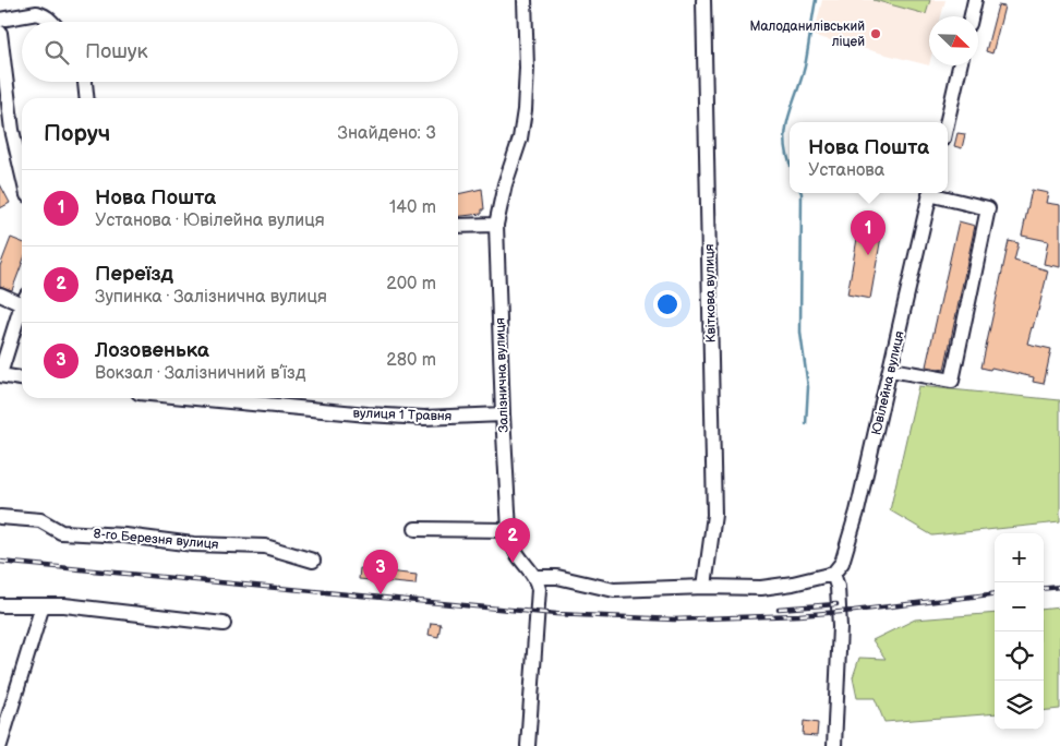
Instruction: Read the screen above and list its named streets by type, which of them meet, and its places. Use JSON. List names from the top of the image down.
{
  "streets": {
    "street": [
      "Квіткова вулиця",
      "Залізнична вулиця",
      "Ювілейна вулиця",
      "вулиця 1 Травня",
      "8-го Березня вулиця"
    ]
  },
  "crossings": [
    ["Залізнична вулиця", "вулиця 1 Травня"]
  ],
  "places": ["Малоданилівський ліцей"],
  "north": "bottom right",
  "page": {
    "search": "Пошук",
    "heading": ["Поруч", "Знайдено: 3"],
    "popup": ["Нова Пошта", "Установа"],
    "list": [
      {
        "mark": "1",
        "name": "Нова Пошта",
        "note": "Установа · Ювілейна вулиця",
        "value": "140 m"
      },
      {
        "mark": "2",
        "name": "Переїзд",
        "note": "Зупинка · Залізнична вулиця",
        "value": "200 m"
      },
      {
        "mark": "3",
        "name": "Лозовенька",
        "note": "Вокзал · Залізничний в’їзд",
        "value": "280 m"
      }
    ],
    "pins": ["1", "2", "3"],
    "map_buttons": ["+", "−"]
  }
}
